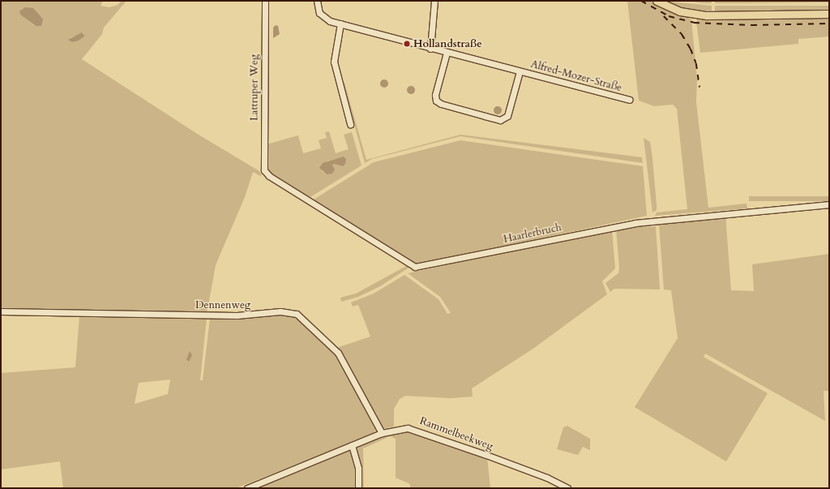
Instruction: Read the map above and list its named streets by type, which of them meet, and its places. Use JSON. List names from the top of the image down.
{
  "streets": {
    "street": [
      "Alfred-Mozer-Straße",
      "Lattruper Weg",
      "Haarlerbruch",
      "Dennenweg",
      "Rammelbeekweg"
    ]
  },
  "crossings": [
    ["Lattruper Weg", "Haarlerbruch"],
    ["Dennenweg", "Rammelbeekweg"]
  ],
  "places": ["Hollandstraße"]
}
